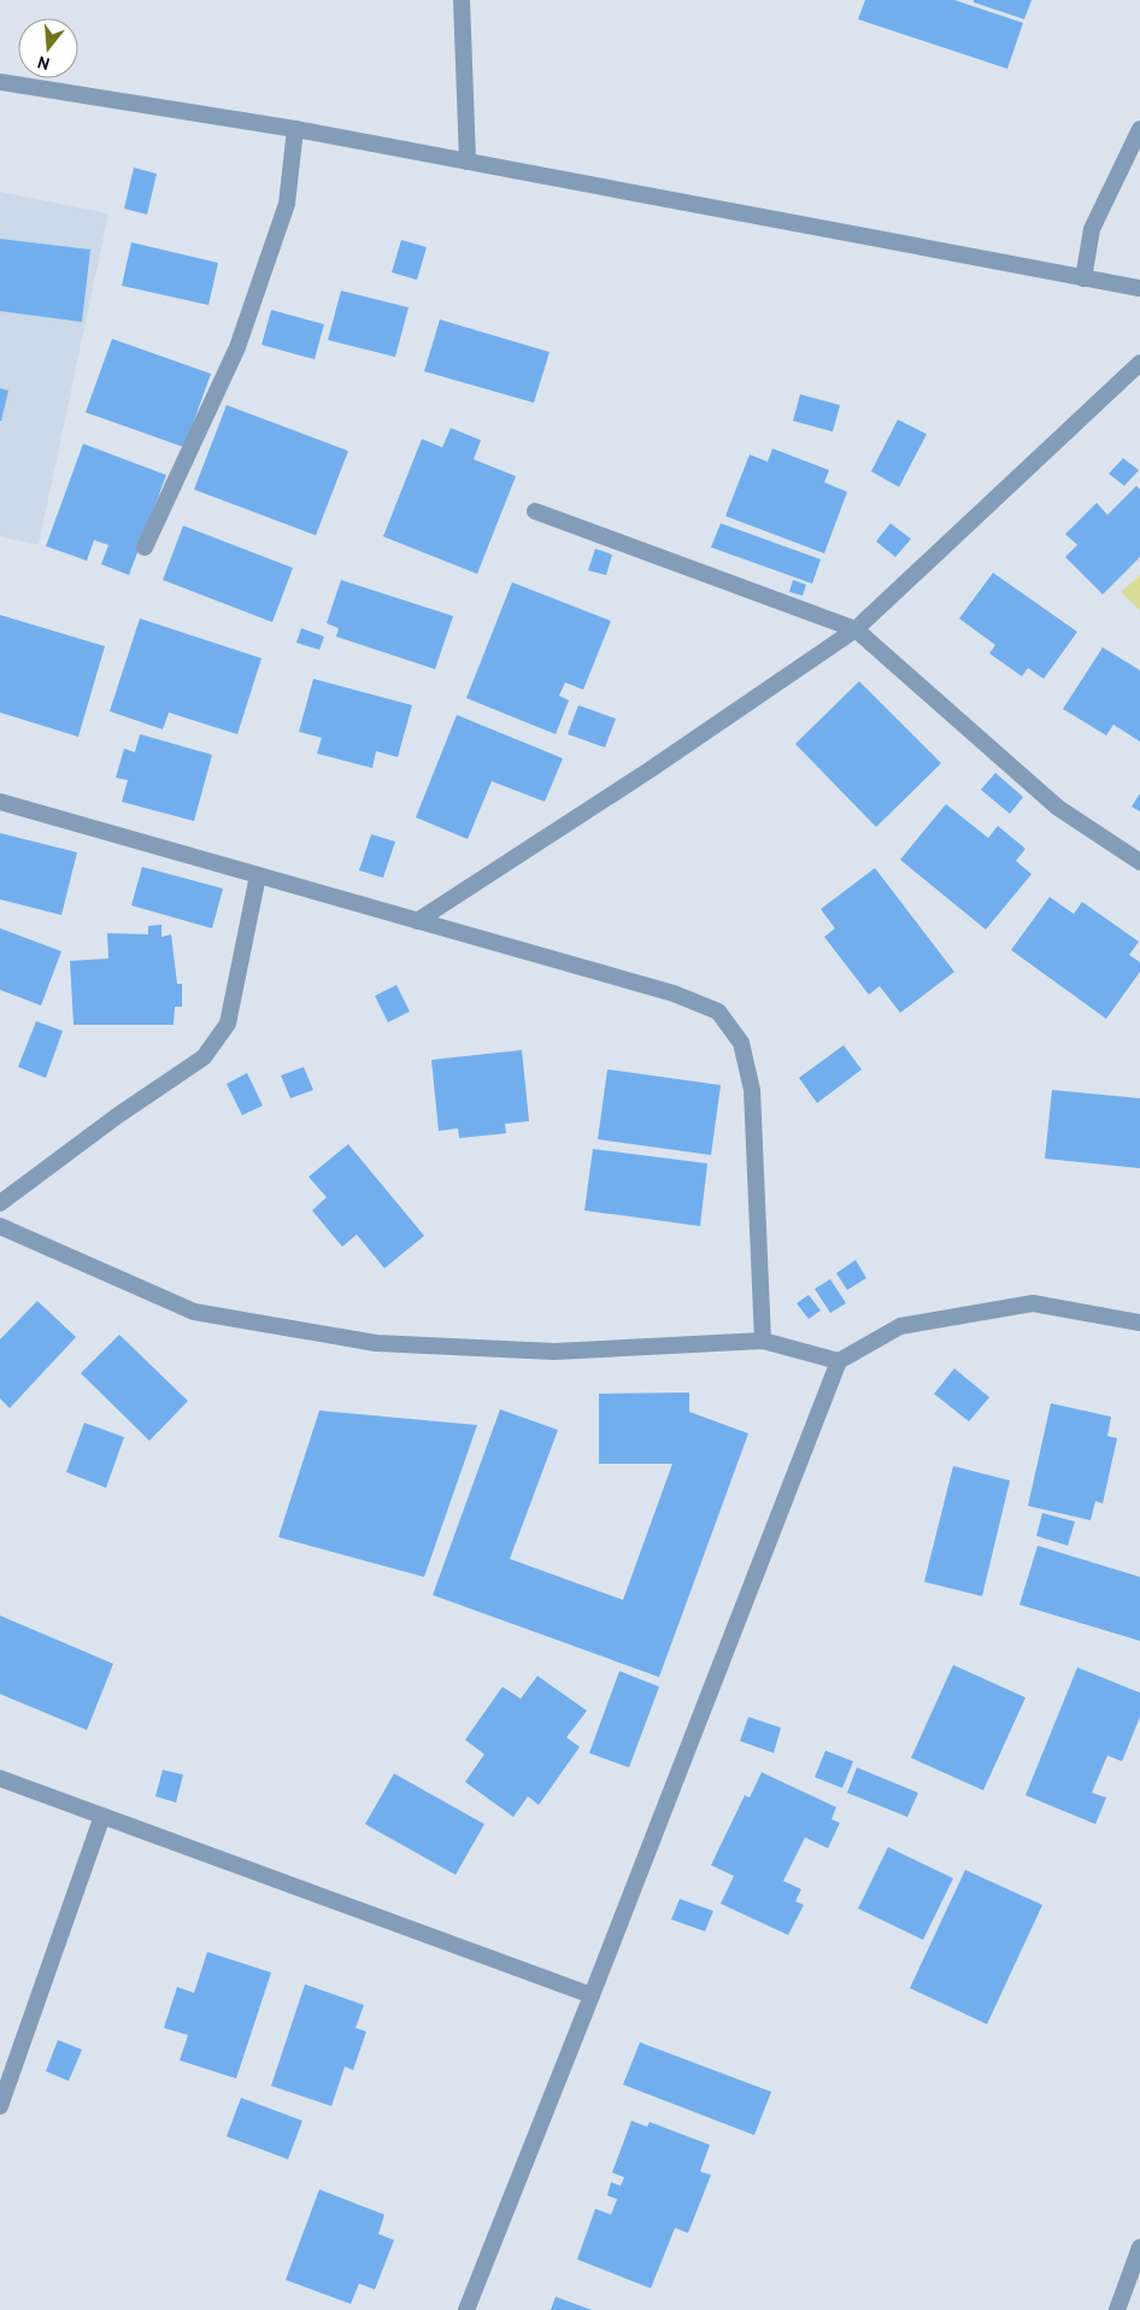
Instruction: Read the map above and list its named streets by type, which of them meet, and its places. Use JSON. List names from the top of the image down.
{
  "north": "bottom"
}
